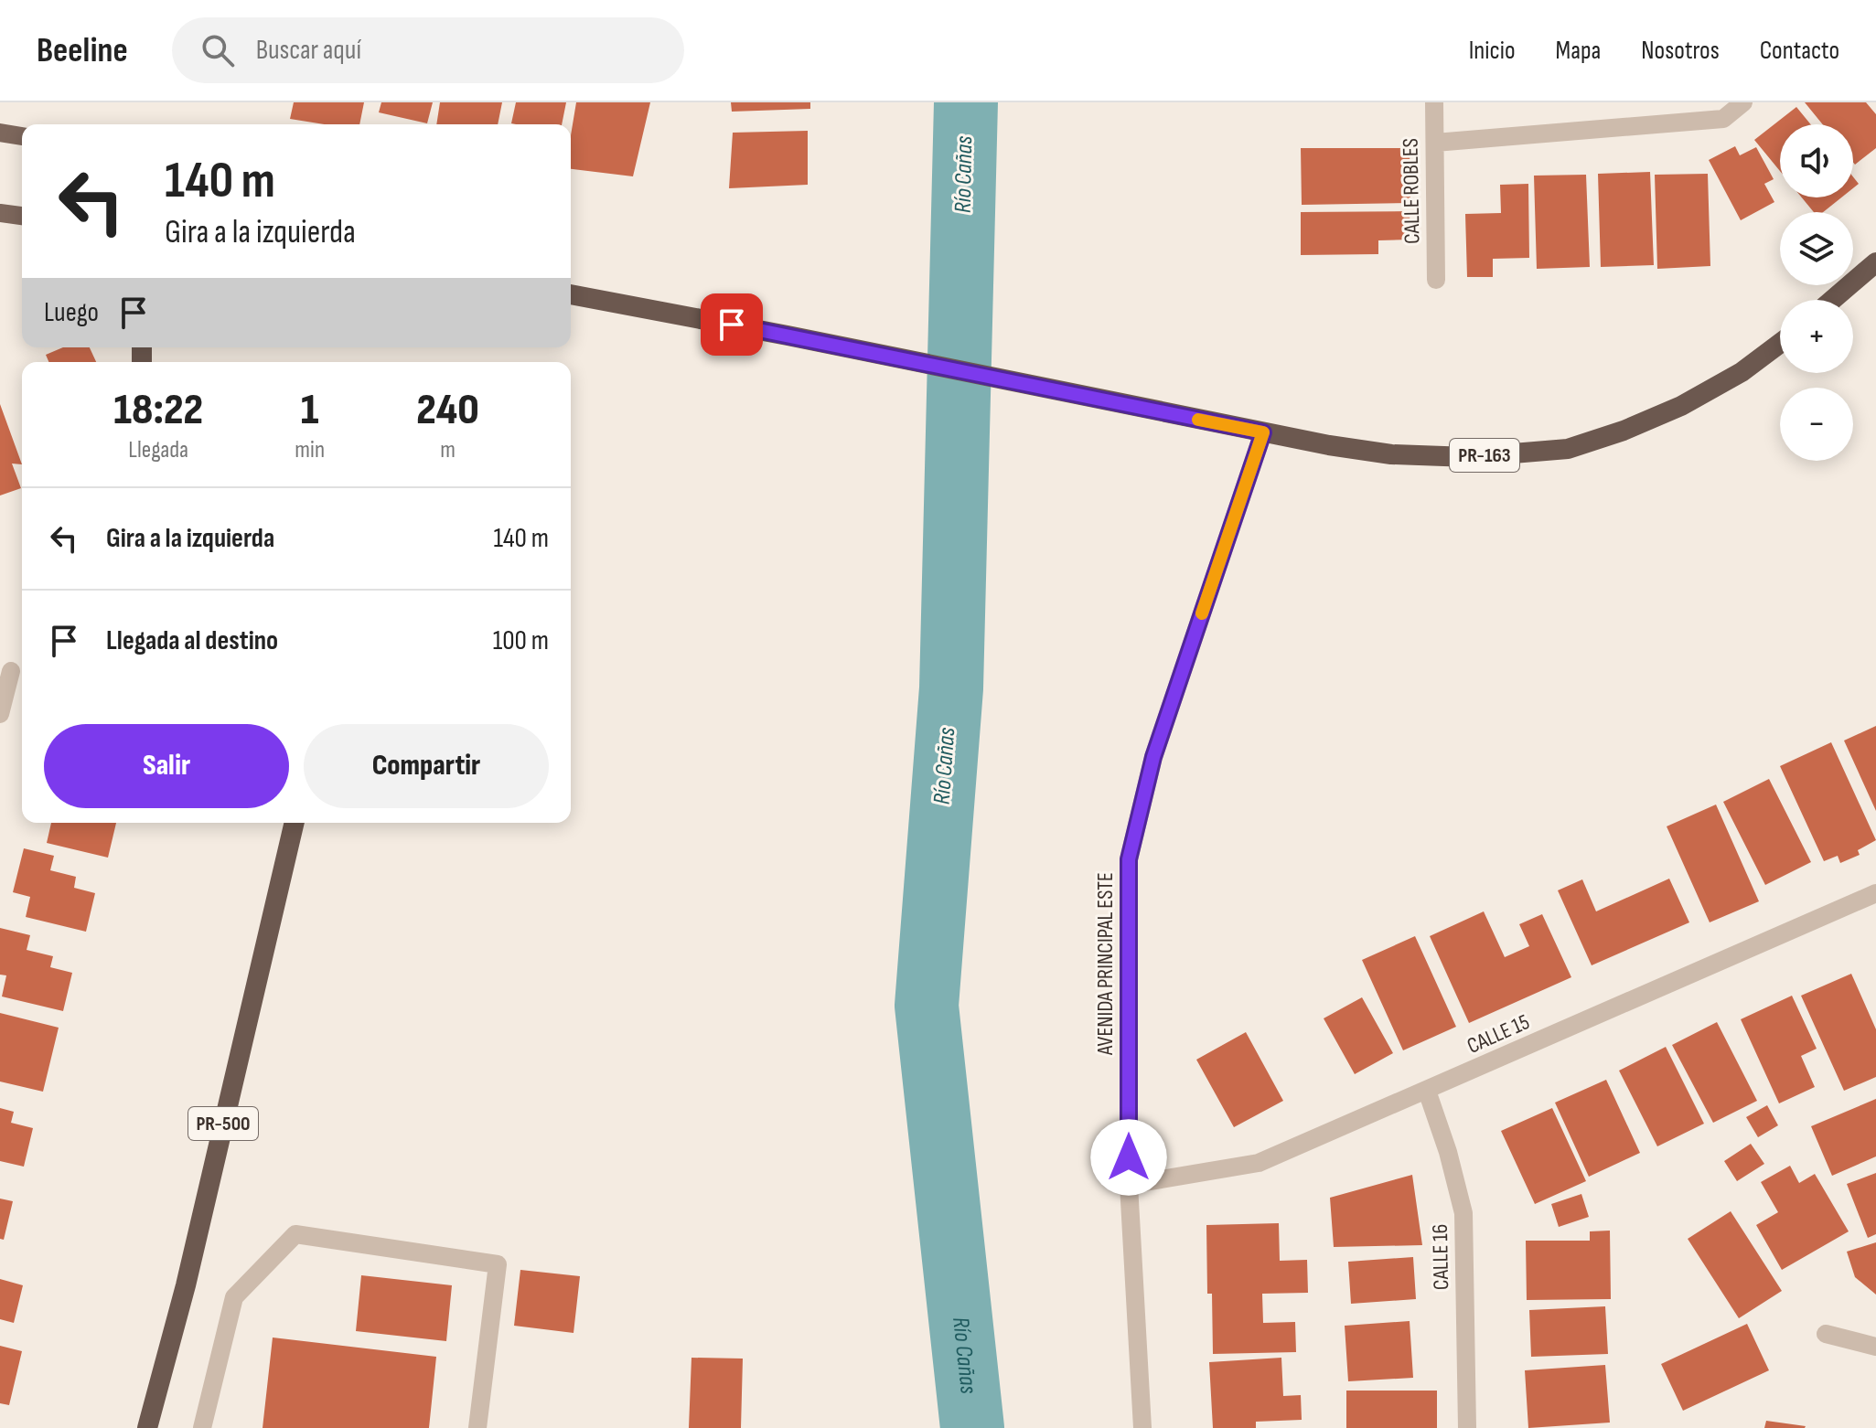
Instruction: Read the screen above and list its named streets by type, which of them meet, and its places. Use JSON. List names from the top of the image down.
{
  "streets": {
    "highway": ["PR-163", "PR-500"],
    "street": [
      "CALLE ROBLES",
      "AVENIDA PRINCIPAL ESTE",
      "CALLE 15",
      "CALLE 16"
    ]
  },
  "crossings": [
    ["PR-163", "AVENIDA PRINCIPAL ESTE"],
    ["AVENIDA PRINCIPAL ESTE", "CALLE 15"],
    ["CALLE 15", "CALLE 16"]
  ],
  "water": ["Río Cañas"],
  "page": {
    "header": "Beeline",
    "search": "Buscar aquí",
    "nav": [
      "Inicio",
      "Mapa",
      "Nosotros",
      "Contacto"
    ],
    "map_buttons": ["+", "−"],
    "turn": ["140 m", "Gira a la izquierda"],
    "then": "Luego",
    "eta": [
      "18:22",
      "Llegada",
      "1",
      "min",
      "240",
      "m"
    ],
    "list": [
      {
        "name": "Gira a la izquierda",
        "value": "140 m"
      },
      {
        "name": "Llegada al destino",
        "value": "100 m"
      }
    ],
    "buttons": ["Salir", "Compartir"]
  }
}
